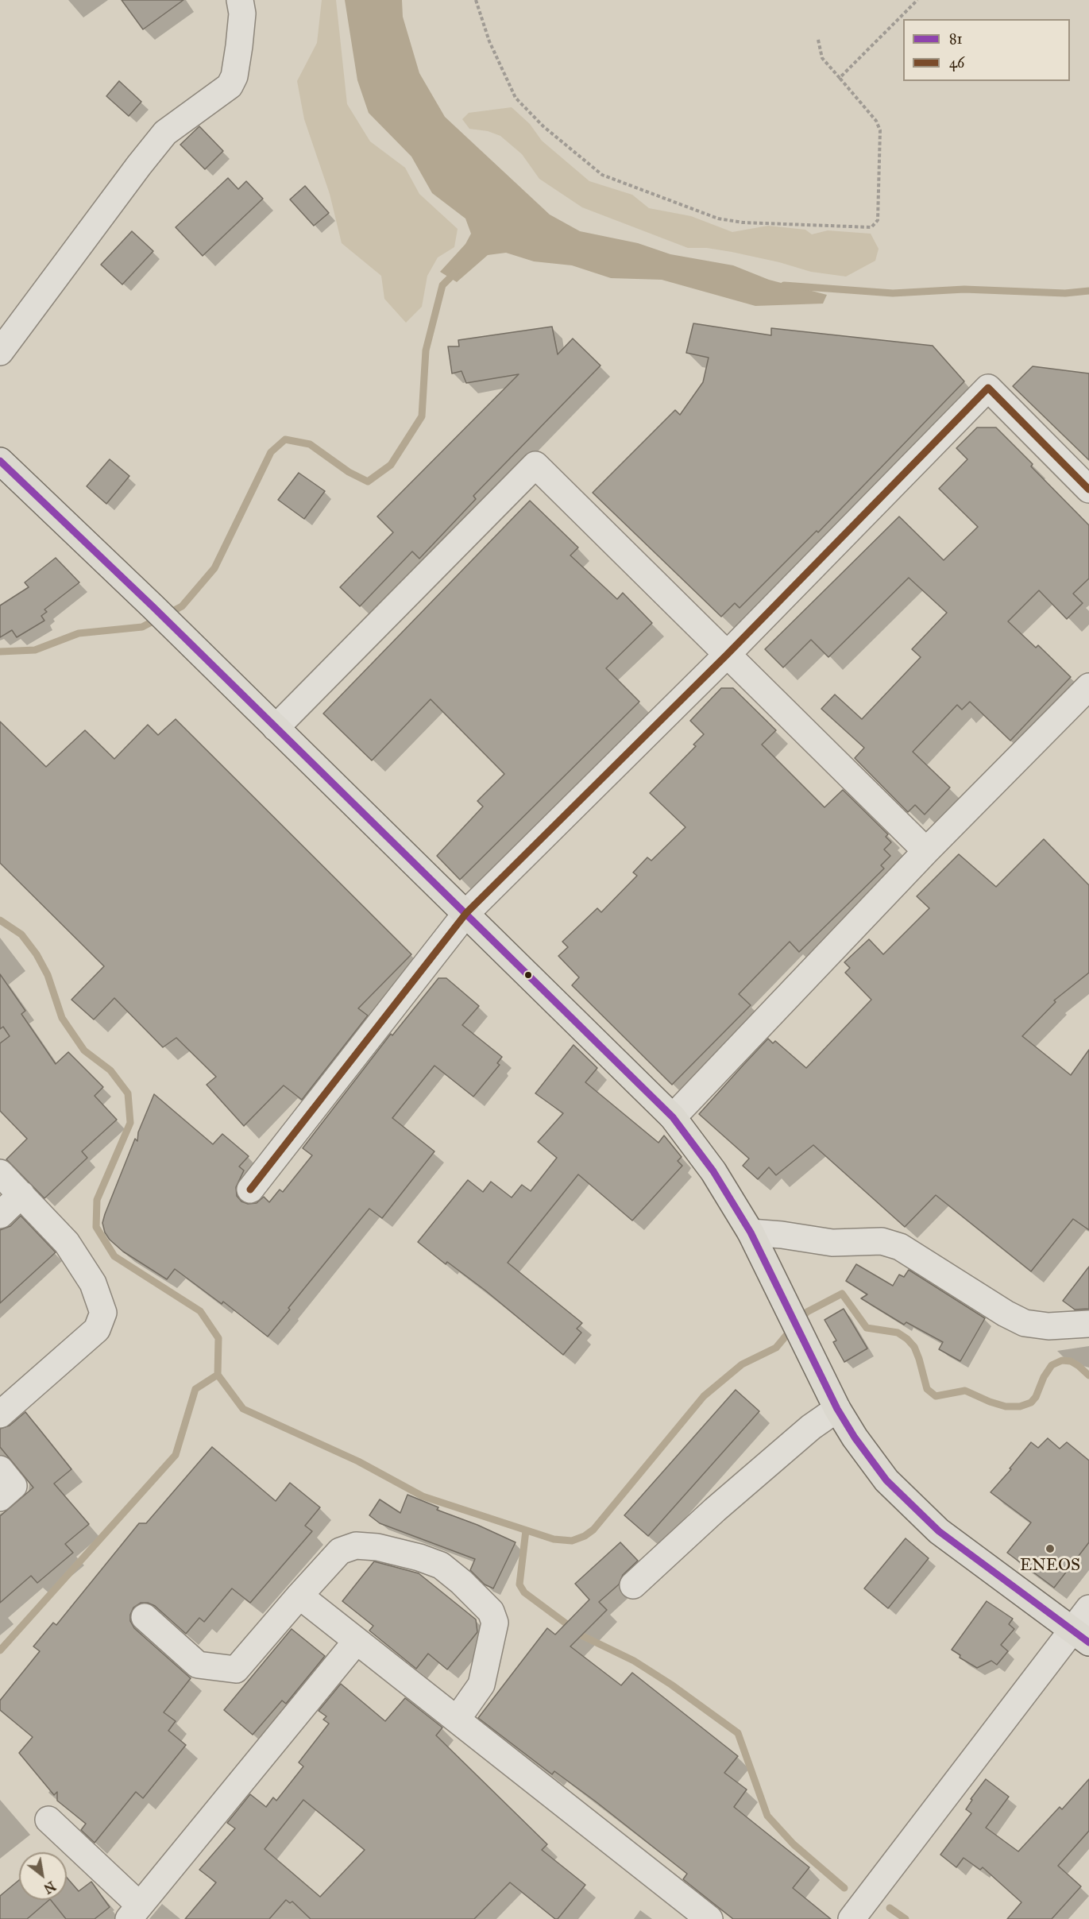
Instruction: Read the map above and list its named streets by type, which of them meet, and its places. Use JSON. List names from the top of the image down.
{
  "places": ["ENEOS"],
  "lines": ["transit line 46", "transit line 81"],
  "legend": ["81", "46"],
  "north": "bottom right"
}
